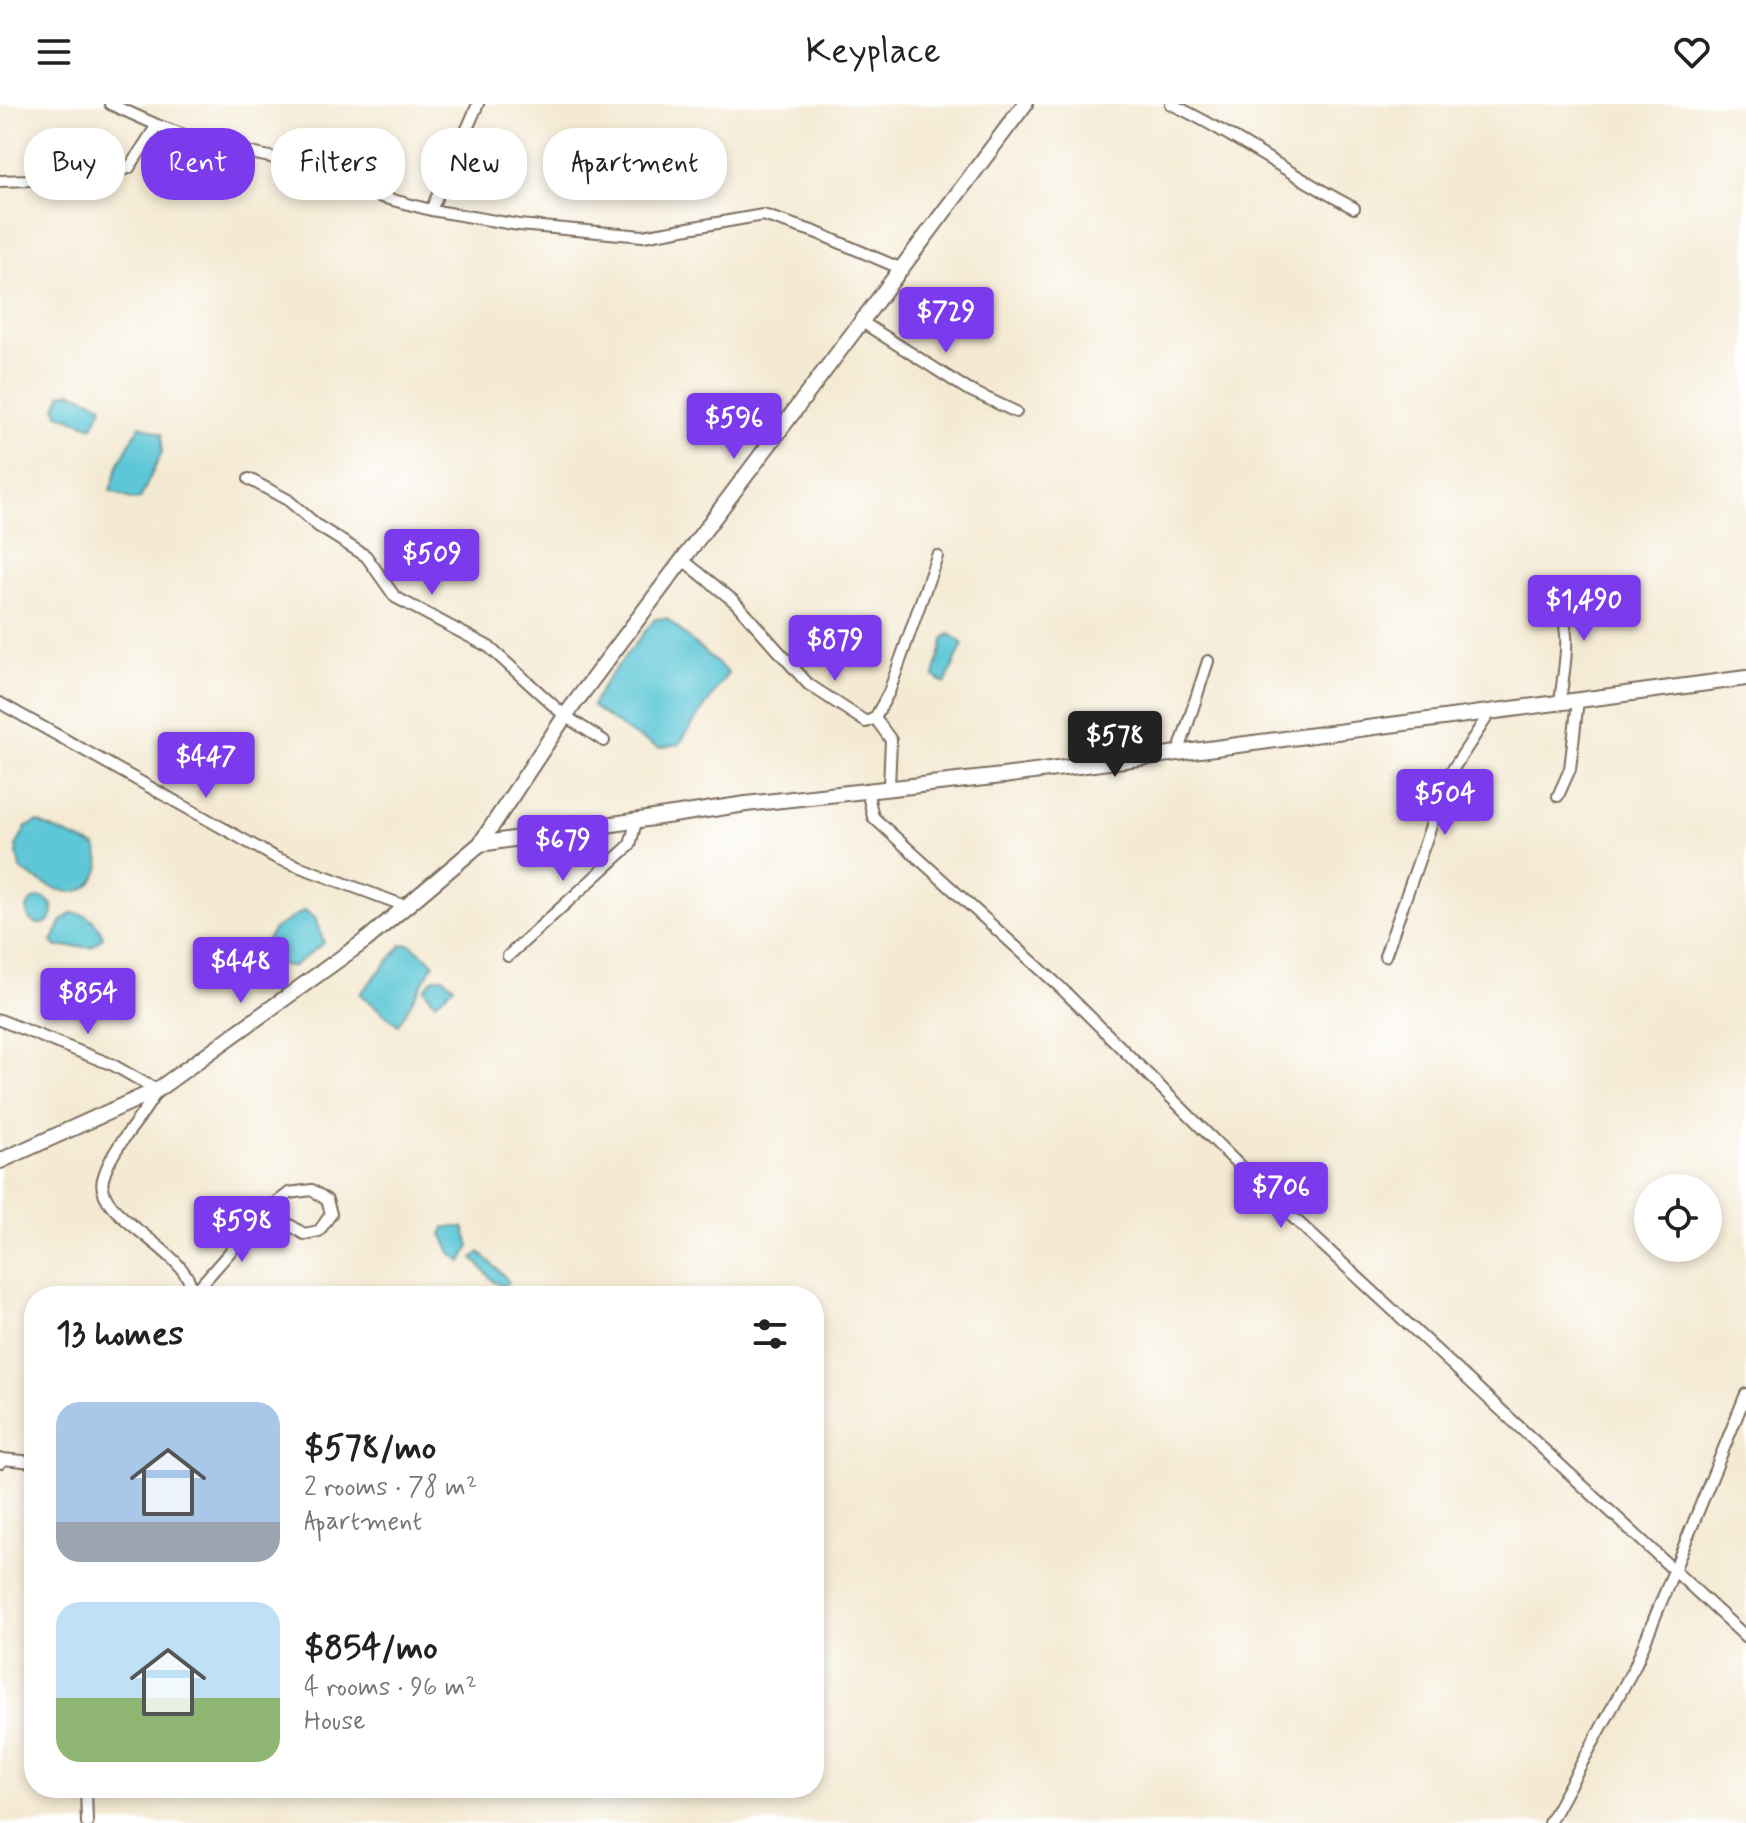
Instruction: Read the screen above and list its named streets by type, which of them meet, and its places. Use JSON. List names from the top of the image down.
{
  "page": {
    "header": "Keyplace",
    "chip": [
      "Buy",
      "Rent",
      "Filters",
      "New",
      "Apartment"
    ],
    "price": [
      "$729",
      "$596",
      "$509",
      "$1,490",
      "$879",
      "$578",
      "$447",
      "$504",
      "$679",
      "$448",
      "$854",
      "$706",
      "$598"
    ],
    "heading": "13 homes",
    "list": [
      {
        "name": "$578/mo",
        "note": "2 rooms · 78 m² · Apartment"
      },
      {
        "name": "$854/mo",
        "note": "4 rooms · 96 m² · House"
      }
    ]
  }
}
